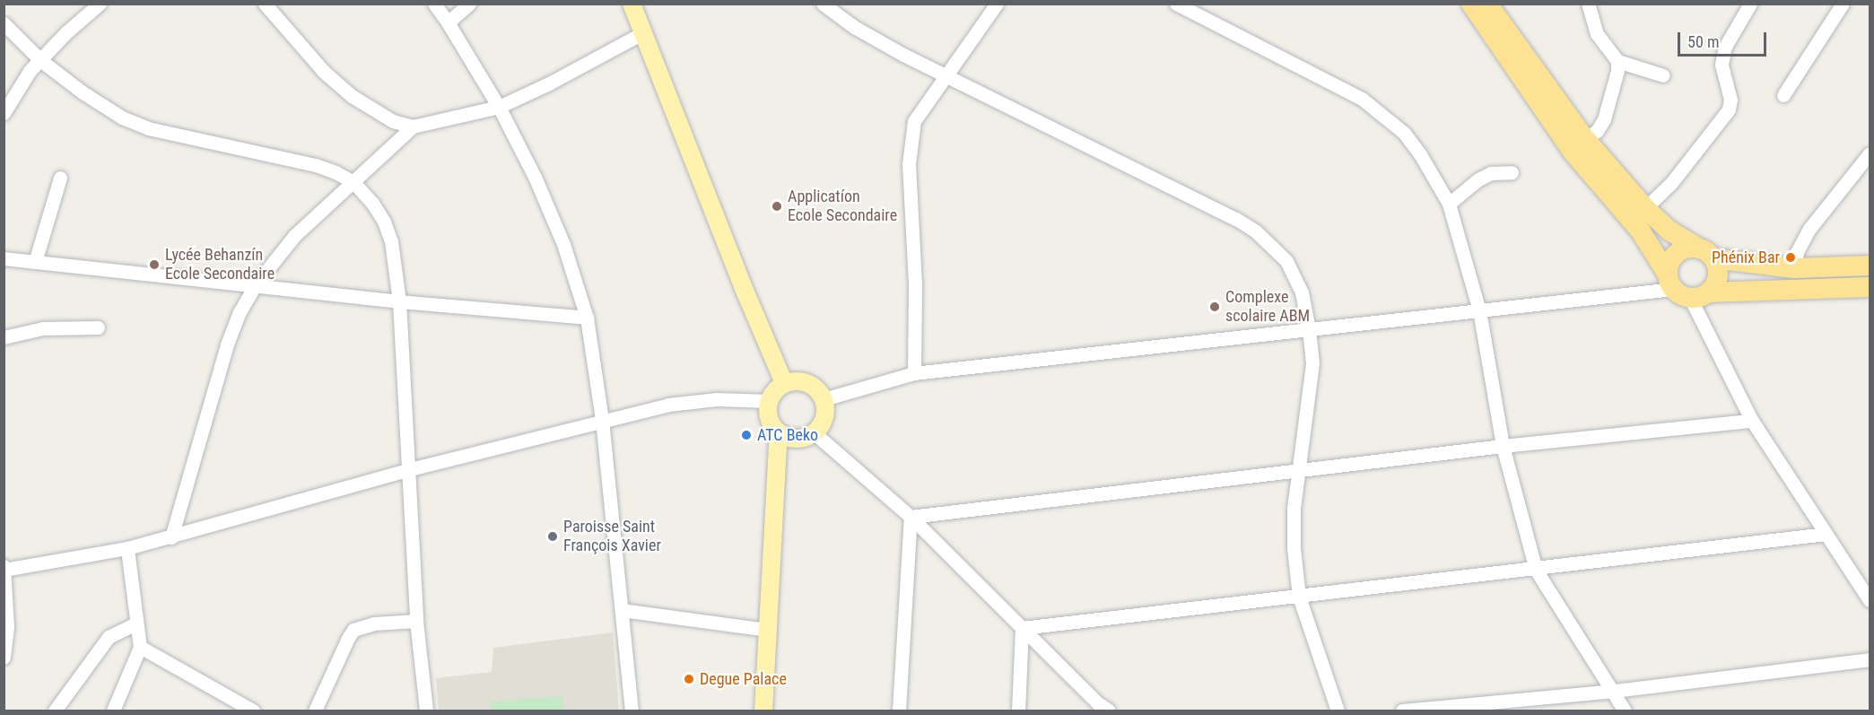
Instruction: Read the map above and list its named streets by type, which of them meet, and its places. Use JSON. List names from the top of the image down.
{
  "places": [
    "Applicatíon Ecole Secondaire",
    "Phénix Bar",
    "Lycée Behanzín Ecole Secondaire",
    "Complexe scolaire ABM",
    "ATC Beko",
    "Paroisse Saint François Xavier",
    "Degue Palace"
  ],
  "scale_bar": "50 m"
}
